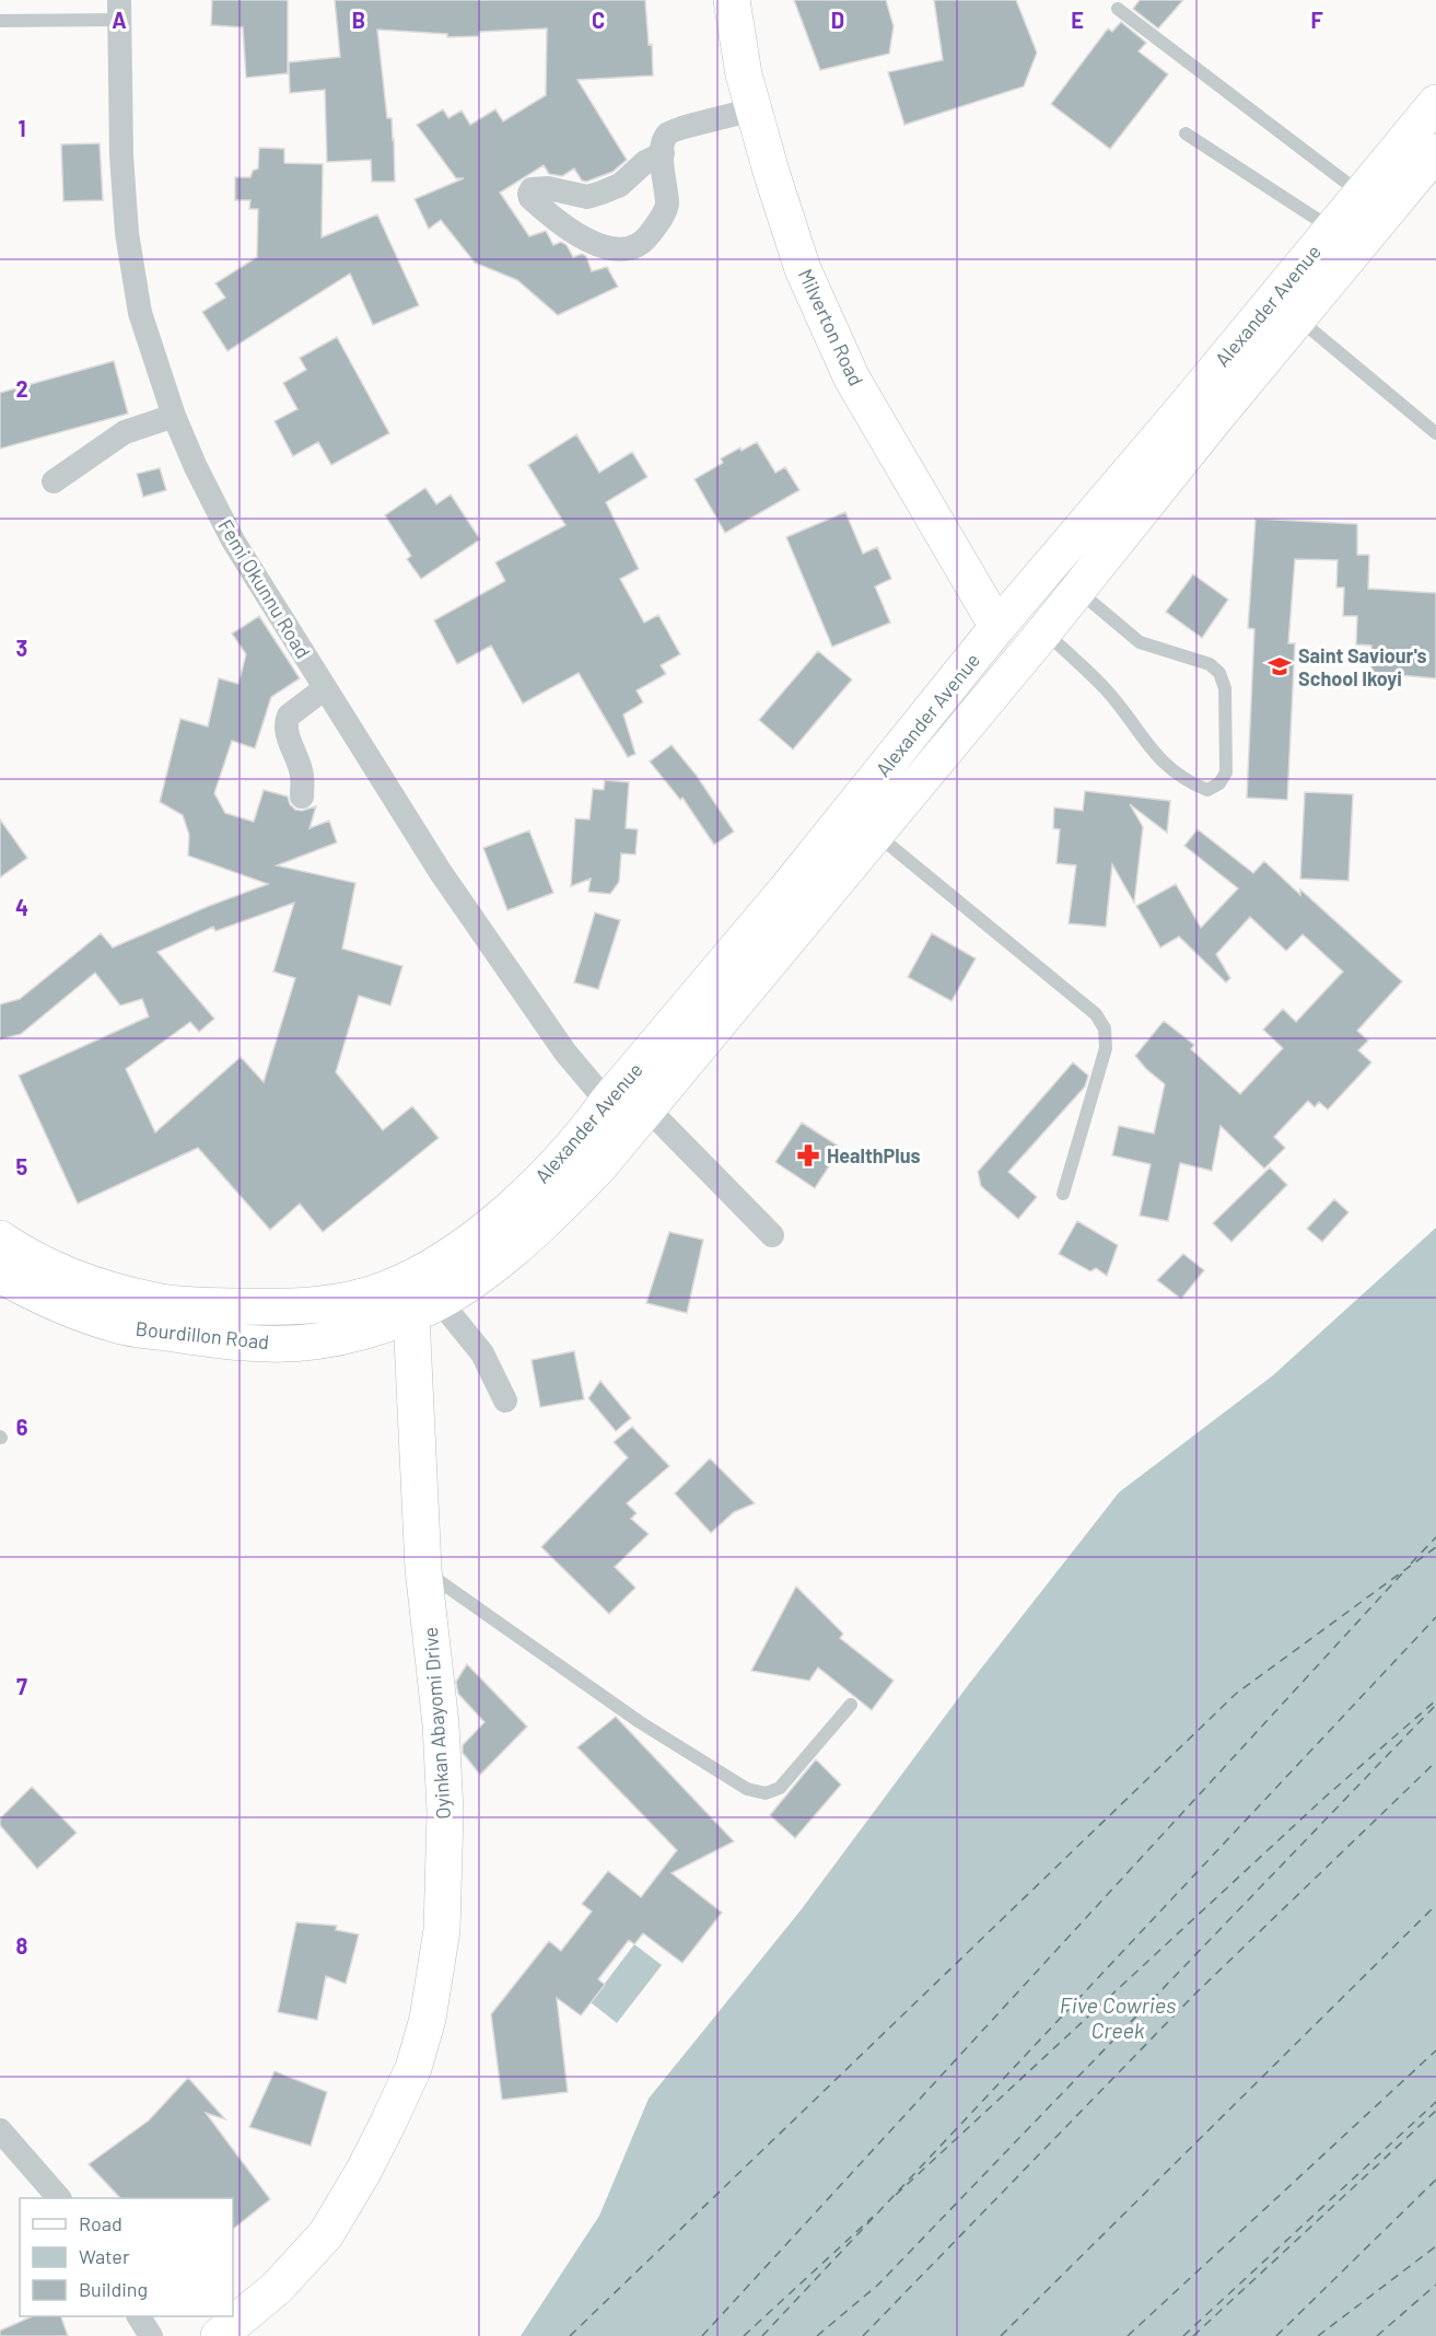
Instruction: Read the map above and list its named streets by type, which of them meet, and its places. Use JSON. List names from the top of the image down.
{
  "streets": {
    "main road": [
      "Alexander Avenue",
      "Milverton Road",
      "Bourdillon Road",
      "Oyinkan Abayomi Drive"
    ],
    "street": ["Femi Okunnu Road"]
  },
  "crossings": [
    ["Alexander Avenue", "Milverton Road"],
    ["Alexander Avenue", "Femi Okunnu Road"],
    ["Alexander Avenue", "Bourdillon Road"],
    ["Alexander Avenue", "Oyinkan Abayomi Drive"],
    ["Bourdillon Road", "Oyinkan Abayomi Drive"]
  ],
  "water": ["Five Cowries Creek"],
  "places": {
    "school or university": ["Saint Saviour's School Ikoyi"],
    "pharmacy": ["HealthPlus"]
  },
  "legend": ["Road", "Water", "Building"],
  "grid": {
    "columns": [
      "A",
      "B",
      "C",
      "D",
      "E",
      "F"
    ],
    "rows": [
      "1",
      "2",
      "3",
      "4",
      "5",
      "6",
      "7",
      "8"
    ]
  }
}
